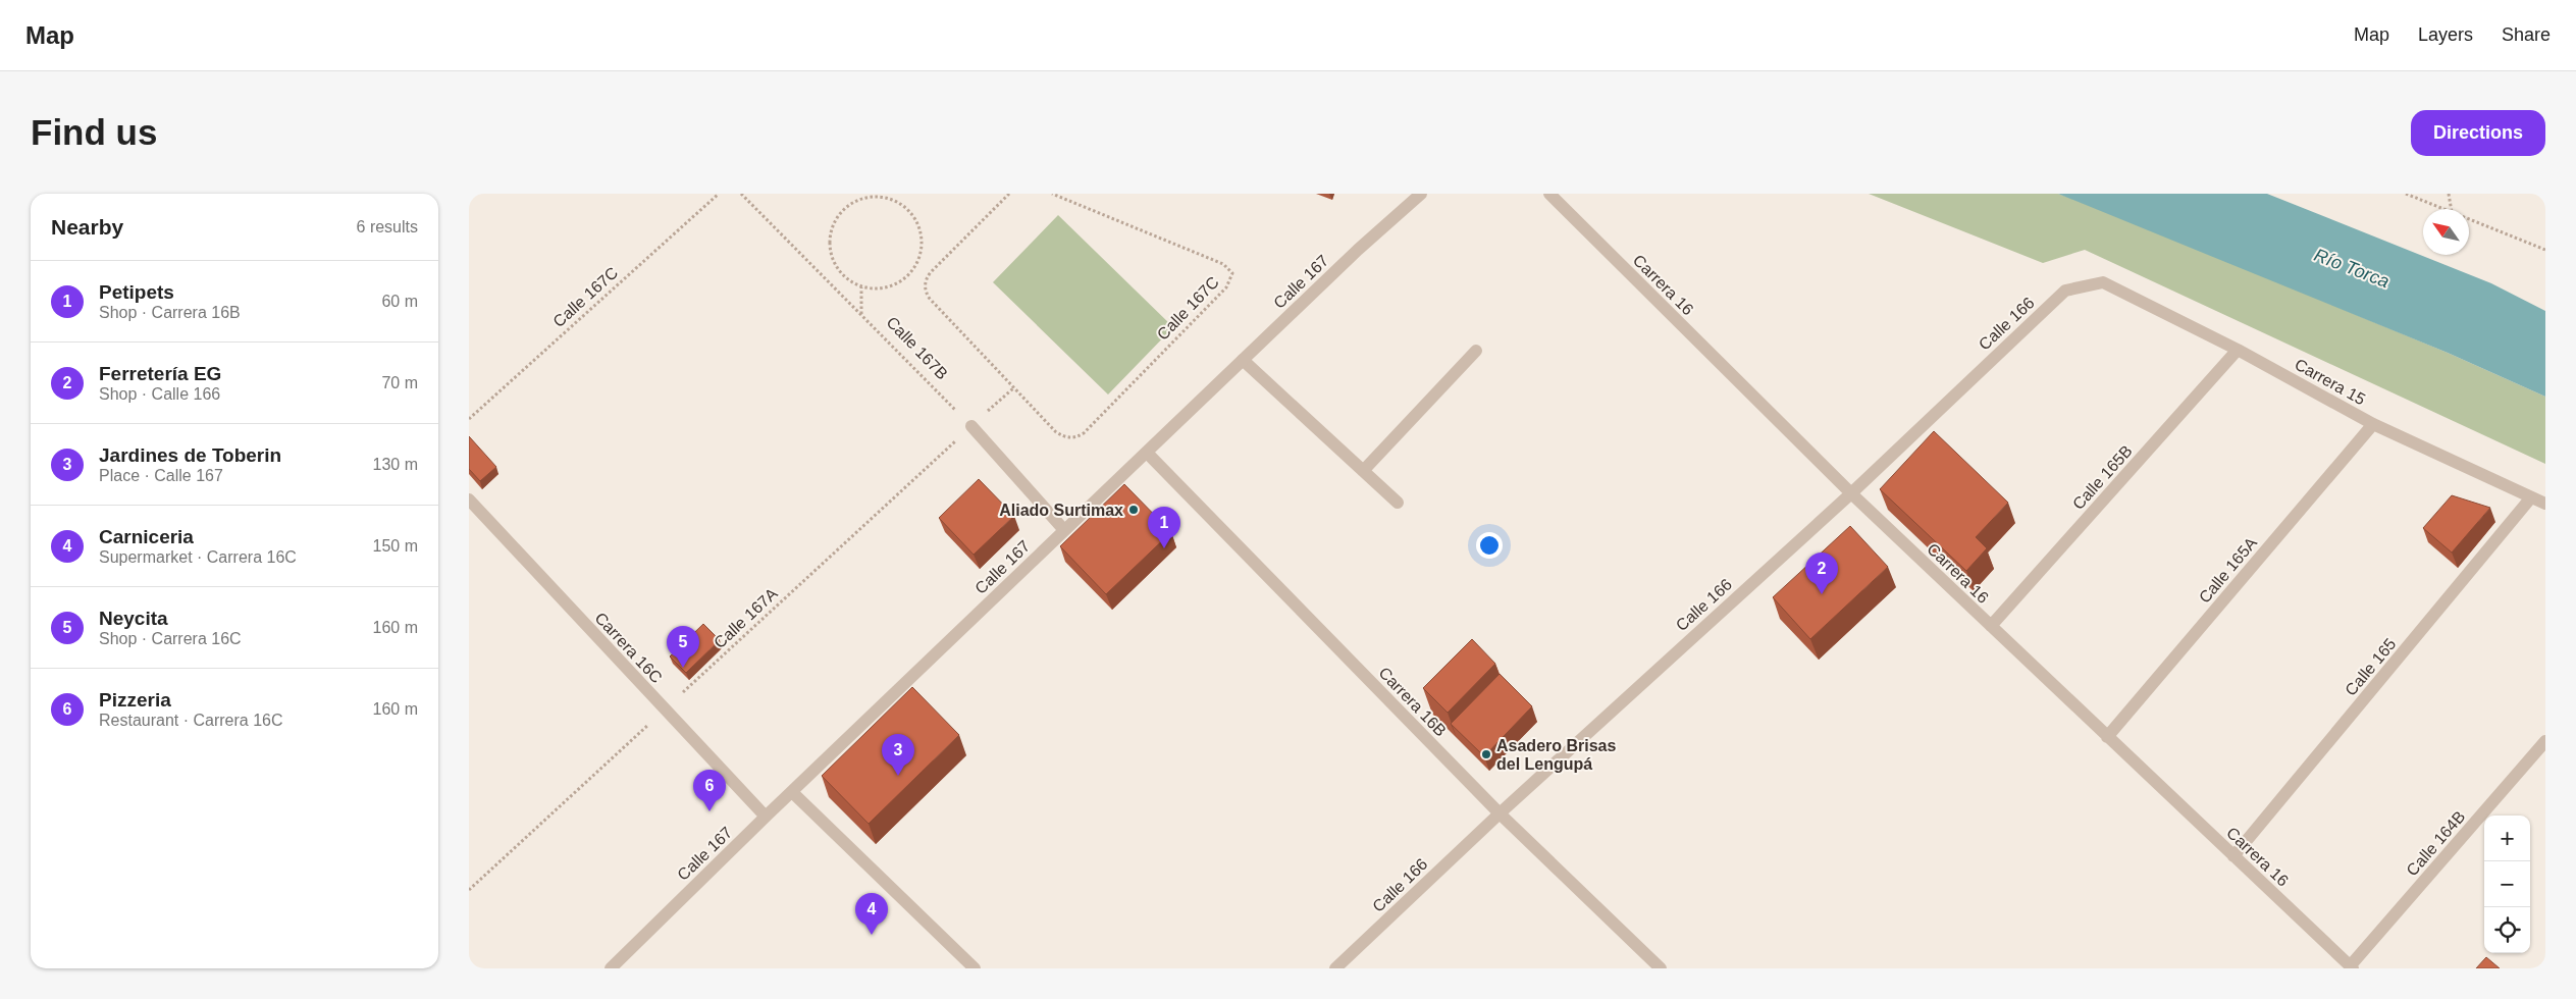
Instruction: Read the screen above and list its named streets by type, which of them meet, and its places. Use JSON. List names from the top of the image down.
{
  "streets": {
    "street": [
      "Calle 167",
      "Carrera 16",
      "Calle 166",
      "Carrera 15",
      "Calle 165B",
      "Calle 165A",
      "Carrera 16C",
      "Calle 165",
      "Carrera 16B",
      "Calle 164B"
    ],
    "path": ["Calle 167C", "Calle 167B", "Calle 167A"]
  },
  "crossings": [
    ["Calle 167", "Carrera 16C"],
    ["Calle 167", "Carrera 16B"],
    ["Carrera 16", "Calle 166"],
    ["Carrera 16", "Calle 165B"],
    ["Carrera 16", "Calle 165A"],
    ["Carrera 16", "Calle 165"],
    ["Carrera 16", "Calle 164B"],
    ["Calle 166", "Carrera 15"],
    ["Calle 166", "Carrera 16B"],
    ["Calle 167B", "Calle 167A"],
    ["Carrera 15", "Calle 165B"],
    ["Carrera 15", "Calle 165A"],
    ["Carrera 15", "Calle 165"],
    ["Calle 167A", "Carrera 16C"]
  ],
  "water": ["Río Torca"],
  "places": ["Aliado Surtimax", "Asadero Brisas del Lengupá"],
  "north": "top left",
  "page": {
    "header": "Map",
    "nav": ["Map", "Layers", "Share"],
    "buttons": "Directions",
    "title": "Find us",
    "heading": ["Nearby", "6 results"],
    "list": [
      {
        "mark": "1",
        "name": "Petipets",
        "note": "Shop · Carrera 16B",
        "value": "60 m"
      },
      {
        "mark": "2",
        "name": "Ferretería EG",
        "note": "Shop · Calle 166",
        "value": "70 m"
      },
      {
        "mark": "3",
        "name": "Jardines de Toberin",
        "note": "Place · Calle 167",
        "value": "130 m"
      },
      {
        "mark": "4",
        "name": "Carniceria",
        "note": "Supermarket · Carrera 16C",
        "value": "150 m"
      },
      {
        "mark": "5",
        "name": "Neycita",
        "note": "Shop · Carrera 16C",
        "value": "160 m"
      },
      {
        "mark": "6",
        "name": "Pizzeria",
        "note": "Restaurant · Carrera 16C",
        "value": "160 m"
      }
    ],
    "pins": [
      "1",
      "2",
      "5",
      "3",
      "6",
      "4"
    ],
    "map_buttons": ["+", "−"]
  }
}
